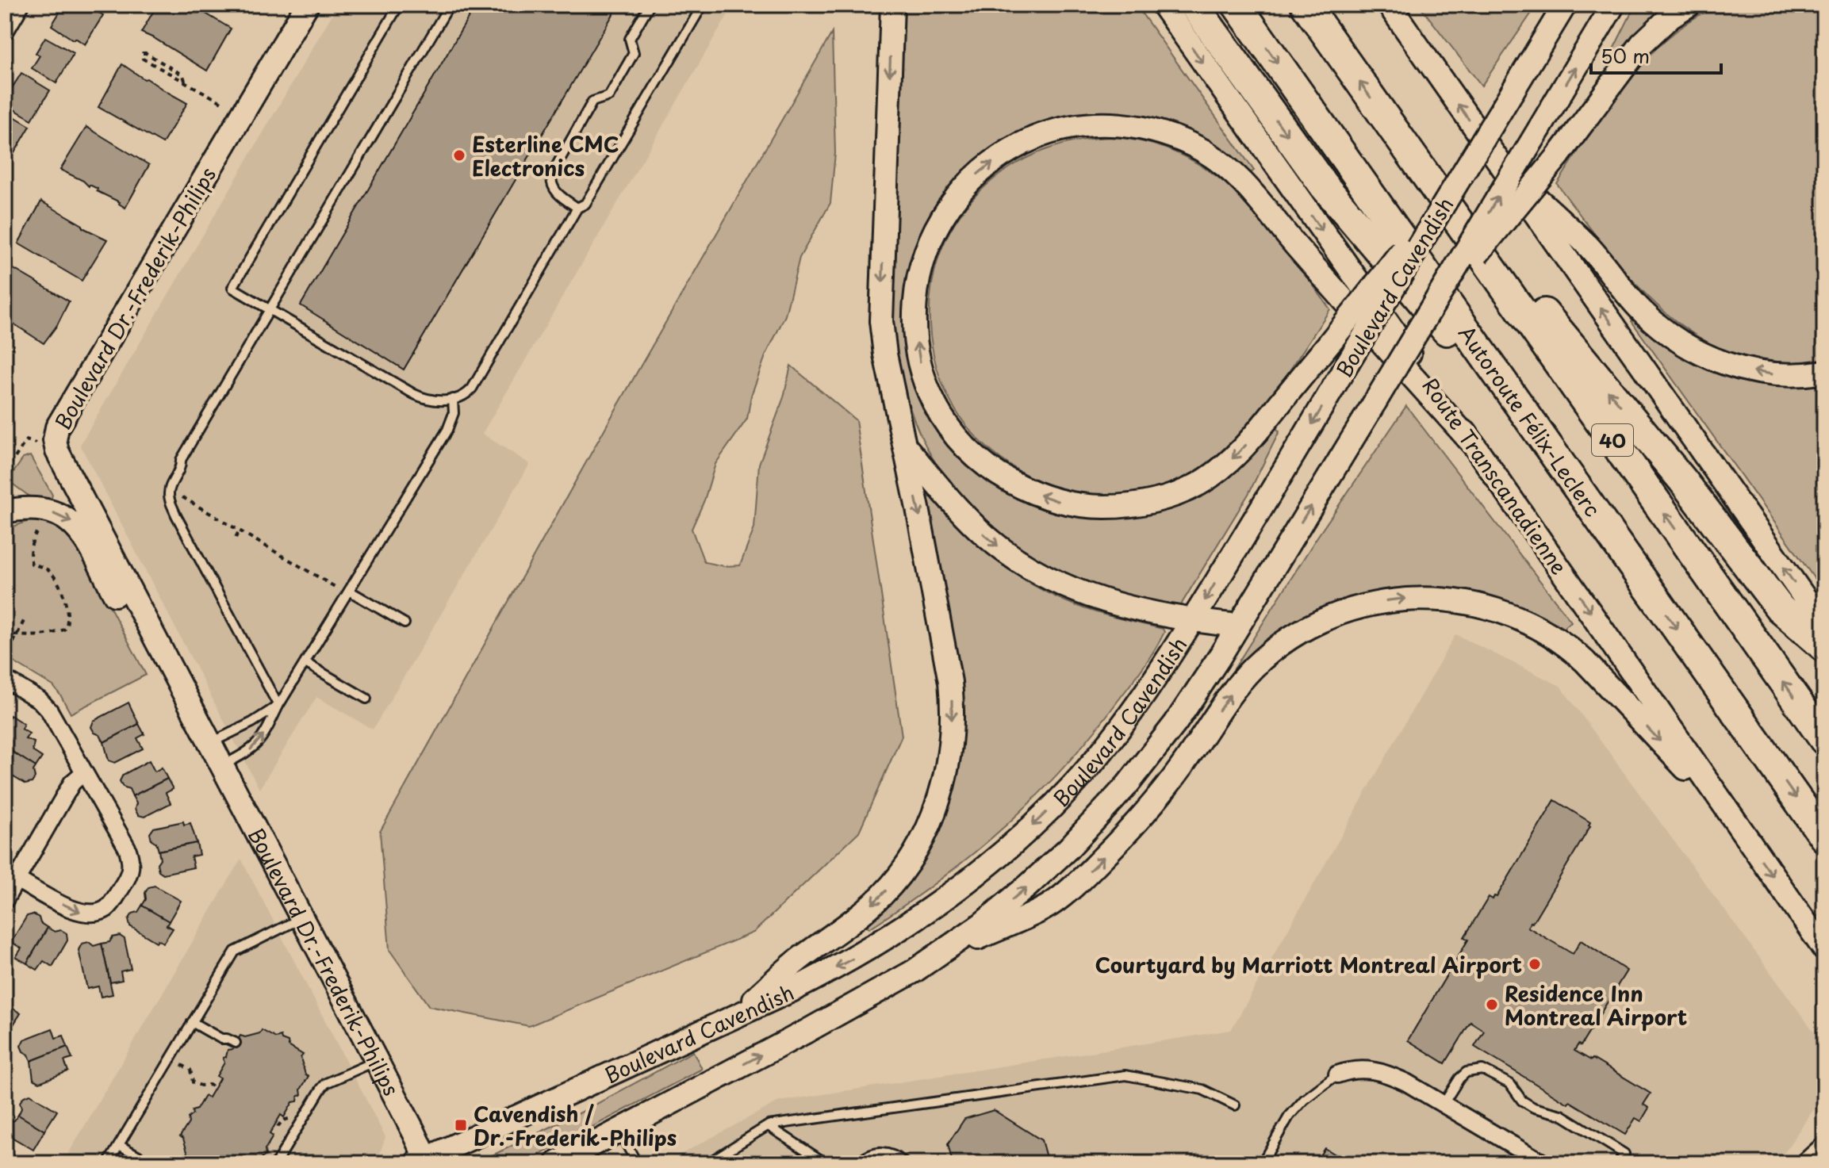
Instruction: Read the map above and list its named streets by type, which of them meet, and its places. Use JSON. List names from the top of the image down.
{
  "streets": {
    "highway": ["Autoroute Félix-Leclerc", "40"],
    "main road": ["Boulevard Cavendish", "Boulevard Dr.-Frederik-Philips", "Route Transcanadienne"]
  },
  "crossings": [
    ["Boulevard Cavendish", "Boulevard Dr.-Frederik-Philips"]
  ],
  "places": {
    "other": ["Esterline CMC Electronics", "Courtyard by Marriott Montreal Airport", "Residence Inn Montreal Airport"],
    "transit": ["Cavendish / Dr.-Frederik-Philips"]
  },
  "scale_bar": "50 m"
}
